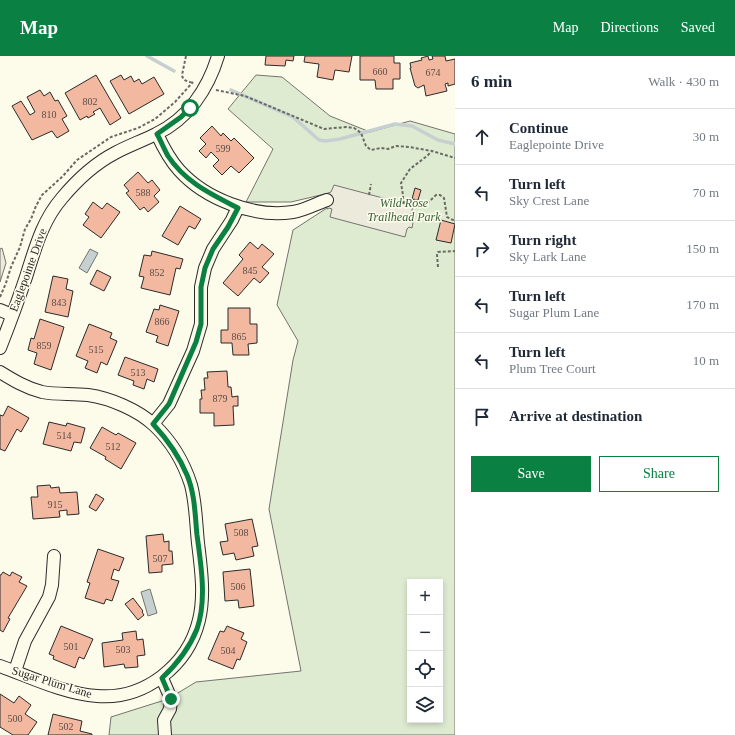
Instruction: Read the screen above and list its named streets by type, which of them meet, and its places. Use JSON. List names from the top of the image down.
{
  "streets": {
    "street": ["Eaglepointe Drive", "Sugar Plum Lane"]
  },
  "parks": ["Wild Rose Trailhead Park"],
  "house_numbers": [
    "660",
    "674",
    "802",
    "810",
    "599",
    "588",
    "845",
    "852",
    "843",
    "866",
    "865",
    "859",
    "515",
    "513",
    "879",
    "514",
    "512",
    "915",
    "508",
    "507",
    "506",
    "501",
    "503",
    "504",
    "500",
    "502"
  ],
  "page": {
    "header": "Map",
    "nav": ["Map", "Directions", "Saved"],
    "heading": ["6 min", "Walk · 430 m"],
    "list": [
      ["Continue", "Eaglepointe Drive", "30 m"],
      ["Turn left", "Sky Crest Lane", "70 m"],
      ["Turn right", "Sky Lark Lane", "150 m"],
      ["Turn left", "Sugar Plum Lane", "170 m"],
      ["Turn left", "Plum Tree Court", "10 m"],
      "Arrive at destination"
    ],
    "buttons": ["Save", "Share"],
    "map_buttons": ["+", "−"]
  }
}
